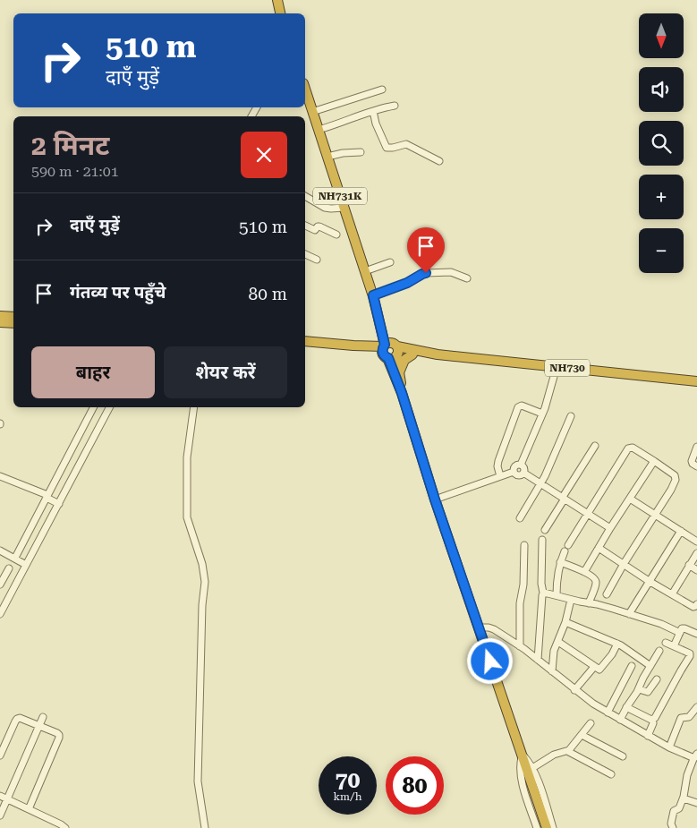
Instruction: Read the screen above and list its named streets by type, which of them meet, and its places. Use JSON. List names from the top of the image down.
{
  "streets": {
    "highway": ["NH731K", "NH730"]
  },
  "crossings": [
    ["NH731K", "NH730"]
  ],
  "north": "bottom",
  "page": {
    "map_buttons": ["+", "−"],
    "turn": ["510 m", "दाएँ मुड़ें"],
    "heading": ["2 मिनट", "590 m · 21:01"],
    "list": [
      {
        "name": "दाएँ मुड़ें",
        "value": "510 m"
      },
      {
        "name": "गंतव्य पर पहुँचे",
        "value": "80 m"
      }
    ],
    "buttons": ["बाहर", "शेयर करें"],
    "speed": "70 km/h",
    "limit": "80"
  }
}
